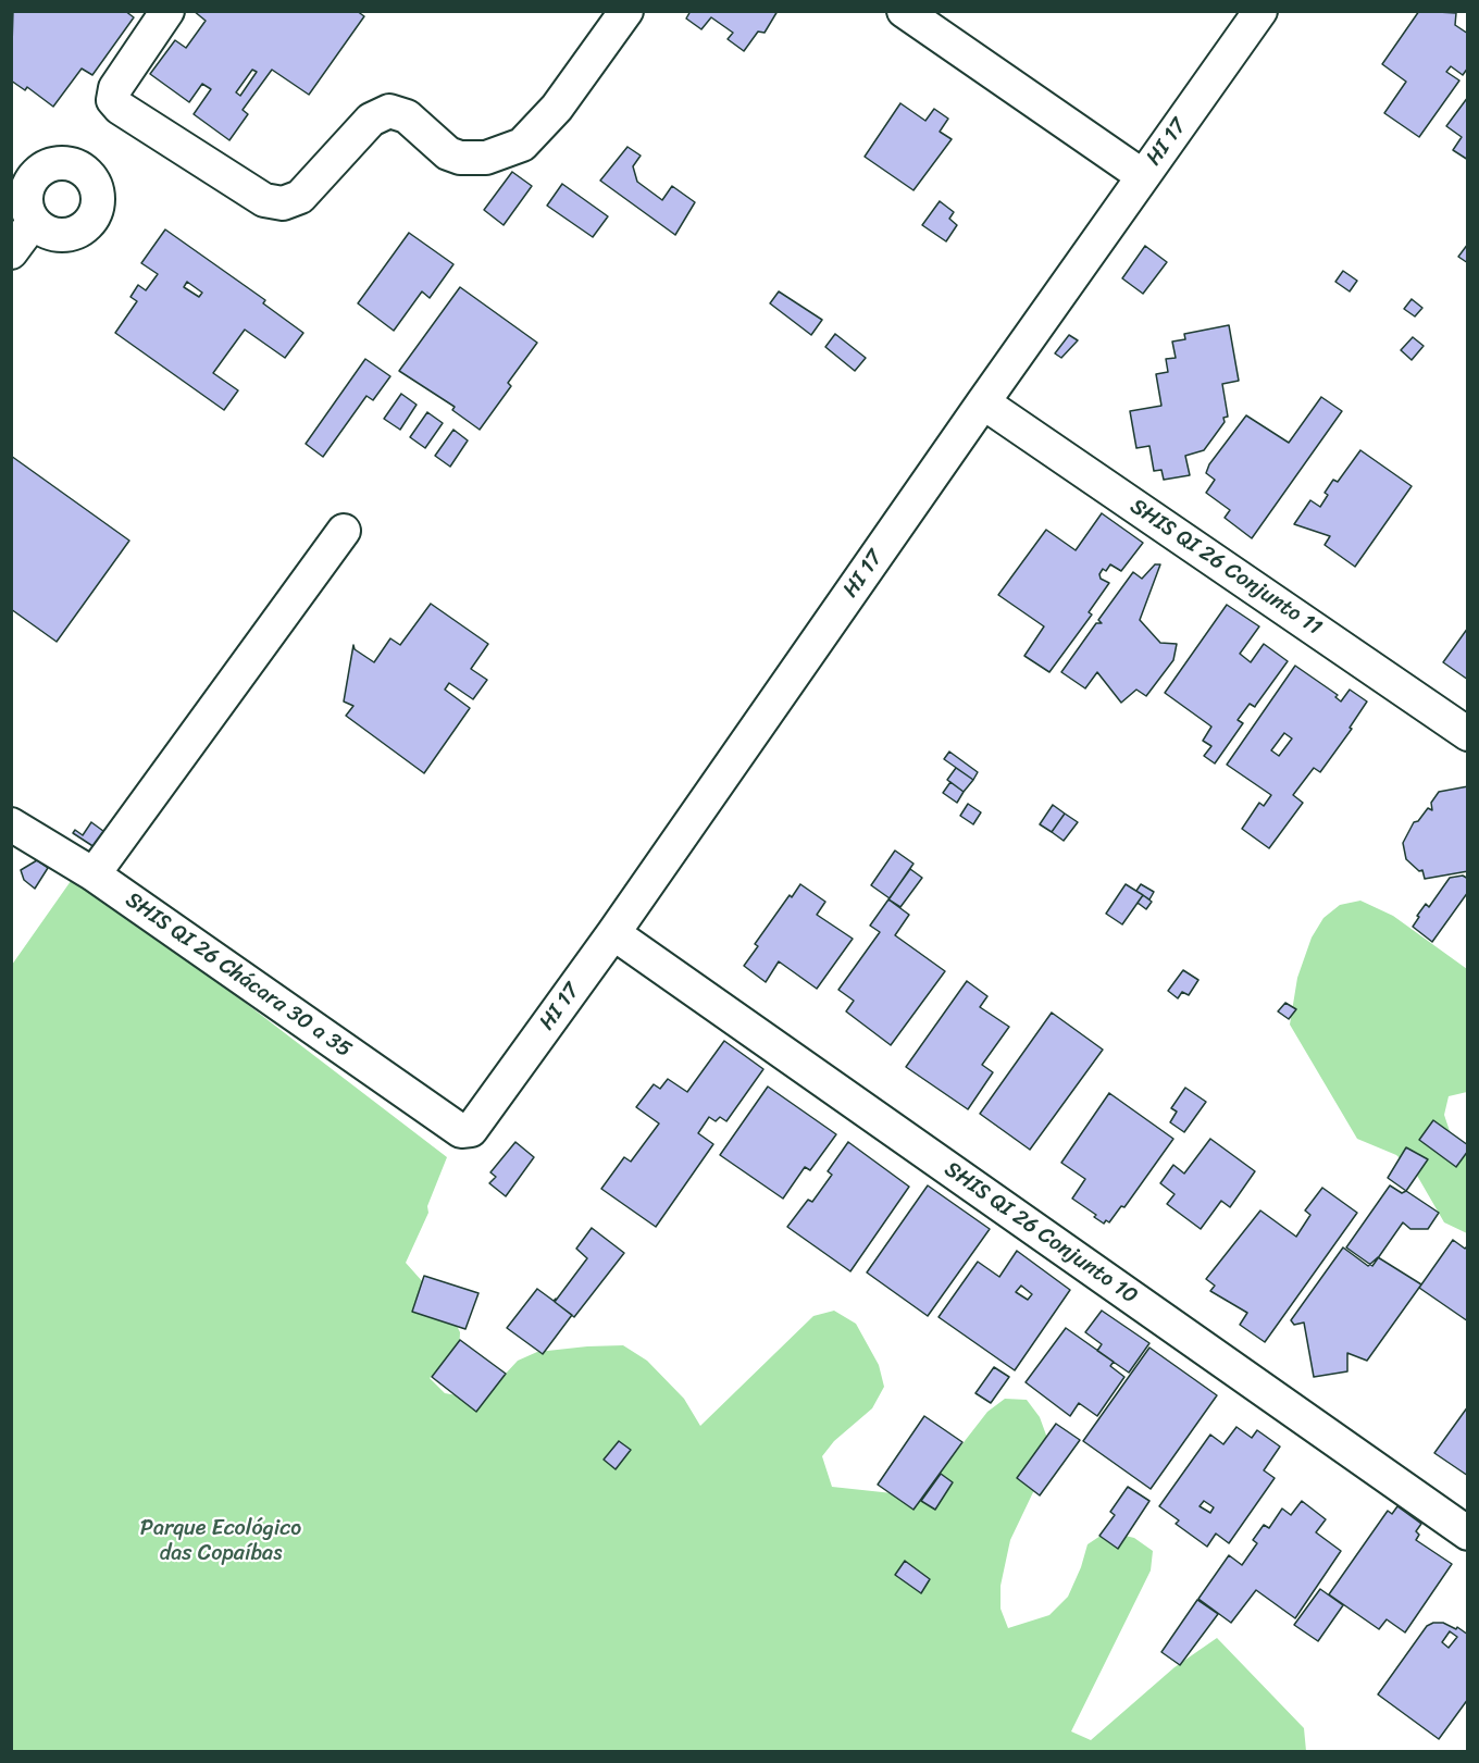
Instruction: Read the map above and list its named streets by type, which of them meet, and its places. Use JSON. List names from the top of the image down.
{
  "streets": {
    "street": [
      "HI 17",
      "SHIS QI 26 Conjunto 11",
      "SHIS QI 26 Chácara 30 a 35",
      "SHIS QI 26 Conjunto 10"
    ]
  },
  "crossings": [
    ["HI 17", "SHIS QI 26 Conjunto 11"],
    ["HI 17", "SHIS QI 26 Chácara 30 a 35"],
    ["HI 17", "SHIS QI 26 Conjunto 10"]
  ],
  "parks": ["Parque Ecológico das Copaíbas"]
}
